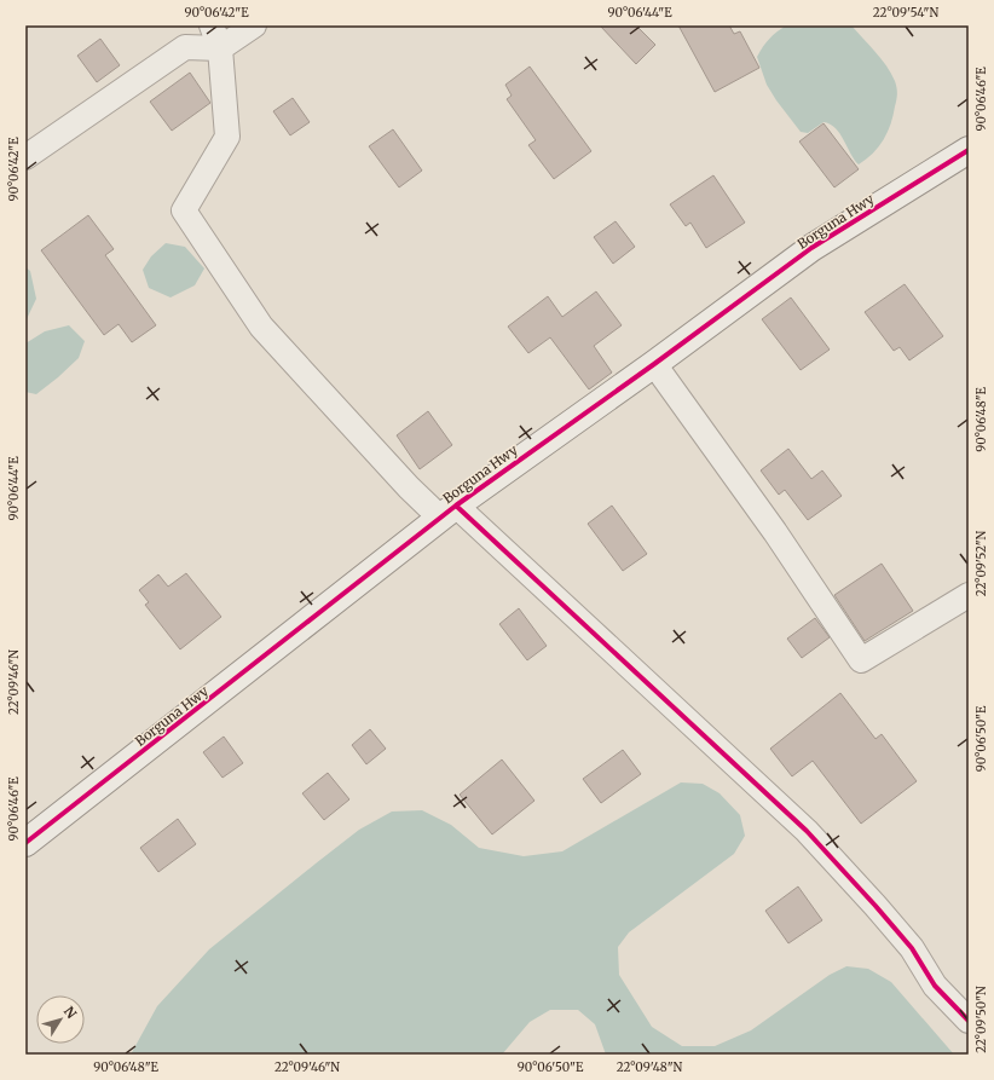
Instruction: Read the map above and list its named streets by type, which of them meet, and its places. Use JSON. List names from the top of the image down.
{
  "streets": {
    "street": ["Borguna Hwy"]
  },
  "north": "top right",
  "coordinates": [
    "90°06'42\"E",
    "90°06'44\"E",
    "22°09'54\"N",
    "90°06'46\"E",
    "90°06'48\"E",
    "22°09'52\"N",
    "22°09'46\"N",
    "90°06'50\"E",
    "22°09'50\"N",
    "22°09'48\"N"
  ]
}
